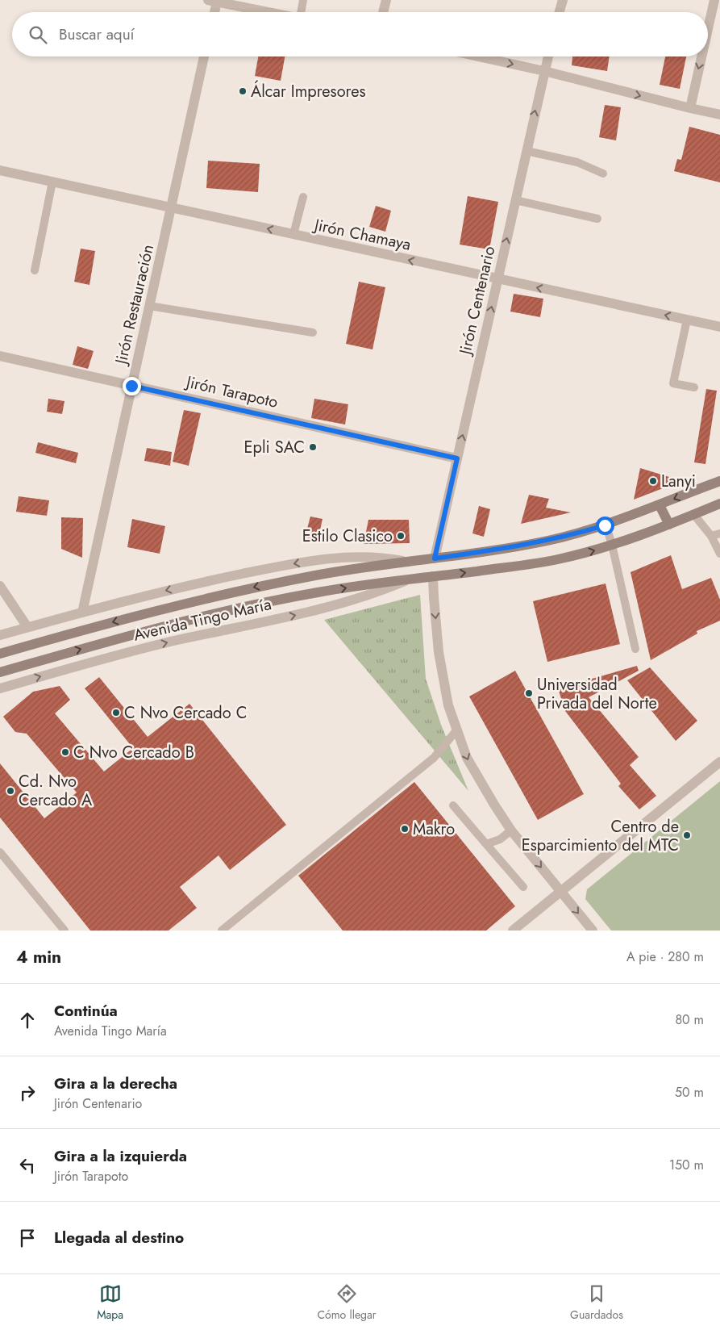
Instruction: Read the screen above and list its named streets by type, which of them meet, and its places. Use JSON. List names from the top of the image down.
{
  "streets": {
    "main road": ["Avenida Tingo María"],
    "street": [
      "Jirón Chamaya",
      "Jirón Centenario",
      "Jirón Restauración",
      "Jirón Tarapoto"
    ]
  },
  "crossings": [
    ["Jirón Chamaya", "Jirón Centenario"],
    ["Jirón Chamaya", "Jirón Restauración"],
    ["Jirón Centenario", "Jirón Tarapoto"],
    ["Jirón Centenario", "Avenida Tingo María"],
    ["Jirón Restauración", "Jirón Tarapoto"],
    ["Jirón Restauración", "Avenida Tingo María"]
  ],
  "one_way": ["Jirón Chamaya", "Jirón Centenario"],
  "places": [
    "Álcar Impresores",
    "Epli SAC",
    "Lanyi",
    "Estilo Clasico",
    "Universidad Privada del Norte",
    "C Nvo Cercado C",
    "C Nvo Cercado B",
    "Cd. Nvo Cercado A",
    "Makro",
    "Centro de Esparcimiento del MTC"
  ],
  "page": {
    "search": "Buscar aquí",
    "heading": ["4 min", "A pie · 280 m"],
    "list": [
      ["Continúa", "Avenida Tingo María", "80 m"],
      ["Gira a la derecha", "Jirón Centenario", "50 m"],
      ["Gira a la izquierda", "Jirón Tarapoto", "150 m"],
      "Llegada al destino"
    ],
    "nav": ["Mapa", "Cómo llegar", "Guardados"]
  }
}
